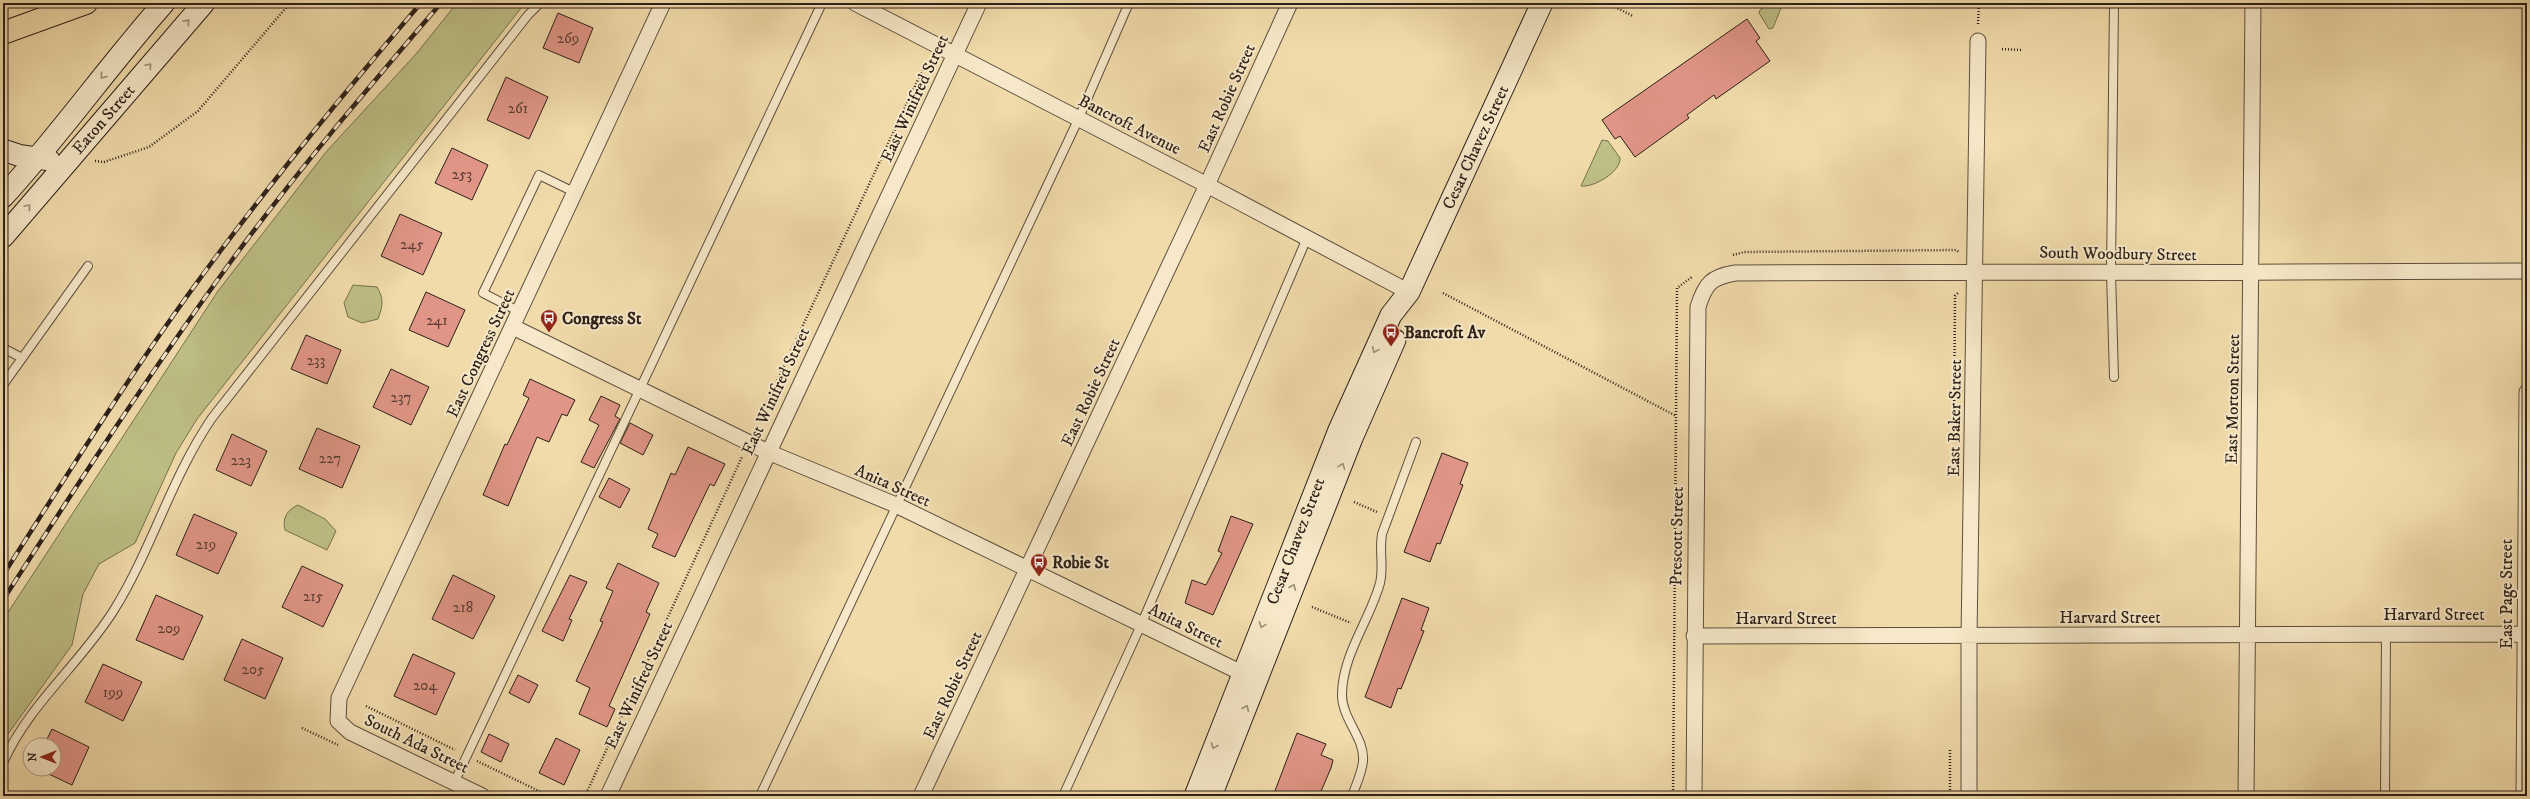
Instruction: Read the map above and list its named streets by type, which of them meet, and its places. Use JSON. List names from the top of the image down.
{
  "streets": {
    "main road": ["Eaton Street", "Cesar Chavez Street"],
    "street": [
      "East Winifred Street",
      "East Robie Street",
      "Bancroft Avenue",
      "South Woodbury Street",
      "East Congress Street",
      "East Morton Street",
      "East Baker Street",
      "Anita Street",
      "Prescott Street",
      "East Page Street",
      "Harvard Street",
      "South Ada Street"
    ]
  },
  "crossings": [
    ["East Winifred Street", "Bancroft Avenue"],
    ["East Winifred Street", "Anita Street"],
    ["East Robie Street", "Bancroft Avenue"],
    ["East Robie Street", "Anita Street"],
    ["Bancroft Avenue", "Cesar Chavez Street"],
    ["Cesar Chavez Street", "Anita Street"],
    ["South Woodbury Street", "East Morton Street"],
    ["South Woodbury Street", "East Baker Street"],
    ["South Woodbury Street", "Prescott Street"],
    ["East Congress Street", "Anita Street"],
    ["East Congress Street", "South Ada Street"],
    ["East Morton Street", "Harvard Street"],
    ["East Baker Street", "Harvard Street"],
    ["Prescott Street", "Harvard Street"],
    ["East Page Street", "Harvard Street"]
  ],
  "places": {
    "bus stop": ["Congress St", "Bancroft Av", "Robie St"]
  },
  "house_numbers": [
    "269",
    "261",
    "253",
    "245",
    "241",
    "233",
    "237",
    "227",
    "223",
    "219",
    "215",
    "218",
    "209",
    "205",
    "204",
    "199"
  ],
  "north": "left"
}
